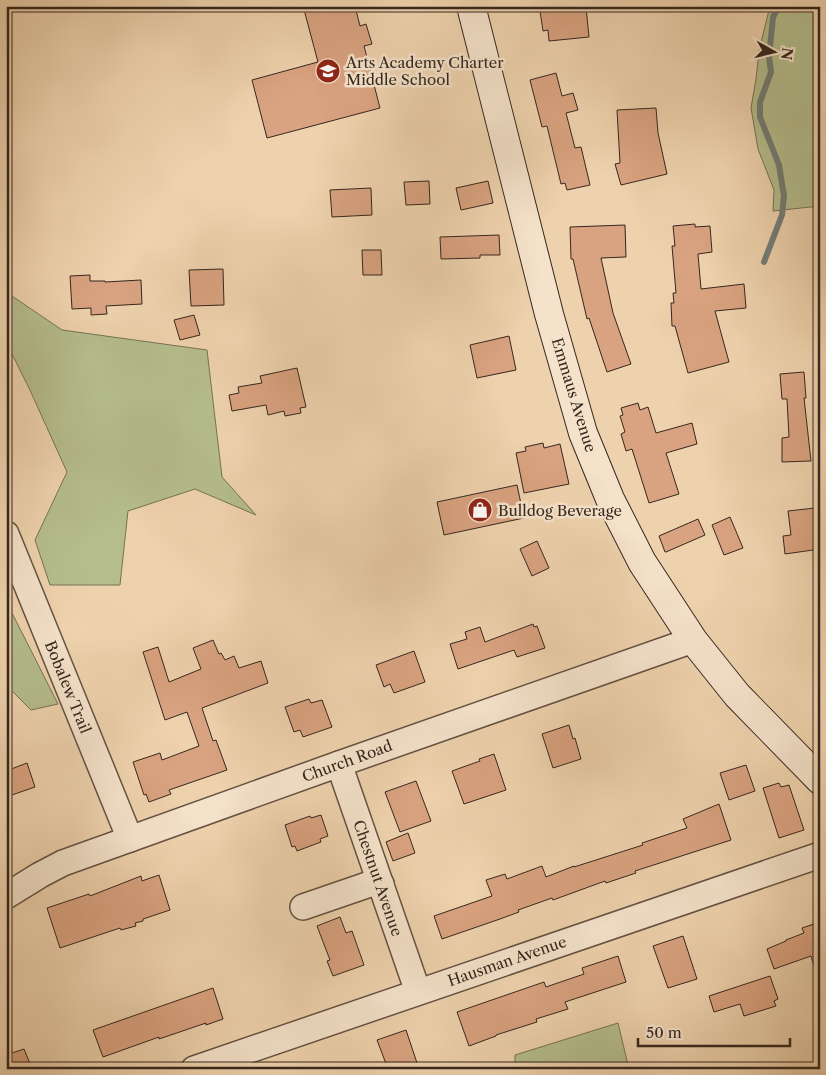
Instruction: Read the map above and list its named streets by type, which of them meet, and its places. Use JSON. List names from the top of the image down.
{
  "streets": {
    "main road": ["Emmaus Avenue"],
    "street": [
      "Bobalew Trail",
      "Church Road",
      "Chestnut Avenue",
      "Hausman Avenue"
    ]
  },
  "crossings": [
    ["Emmaus Avenue", "Church Road"],
    ["Bobalew Trail", "Church Road"],
    ["Church Road", "Chestnut Avenue"],
    ["Chestnut Avenue", "Hausman Avenue"]
  ],
  "places": {
    "school or university": ["Arts Academy Charter Middle School"],
    "shop": ["Bulldog Beverage"]
  },
  "scale_bar": "50 m",
  "north": "right"
}
